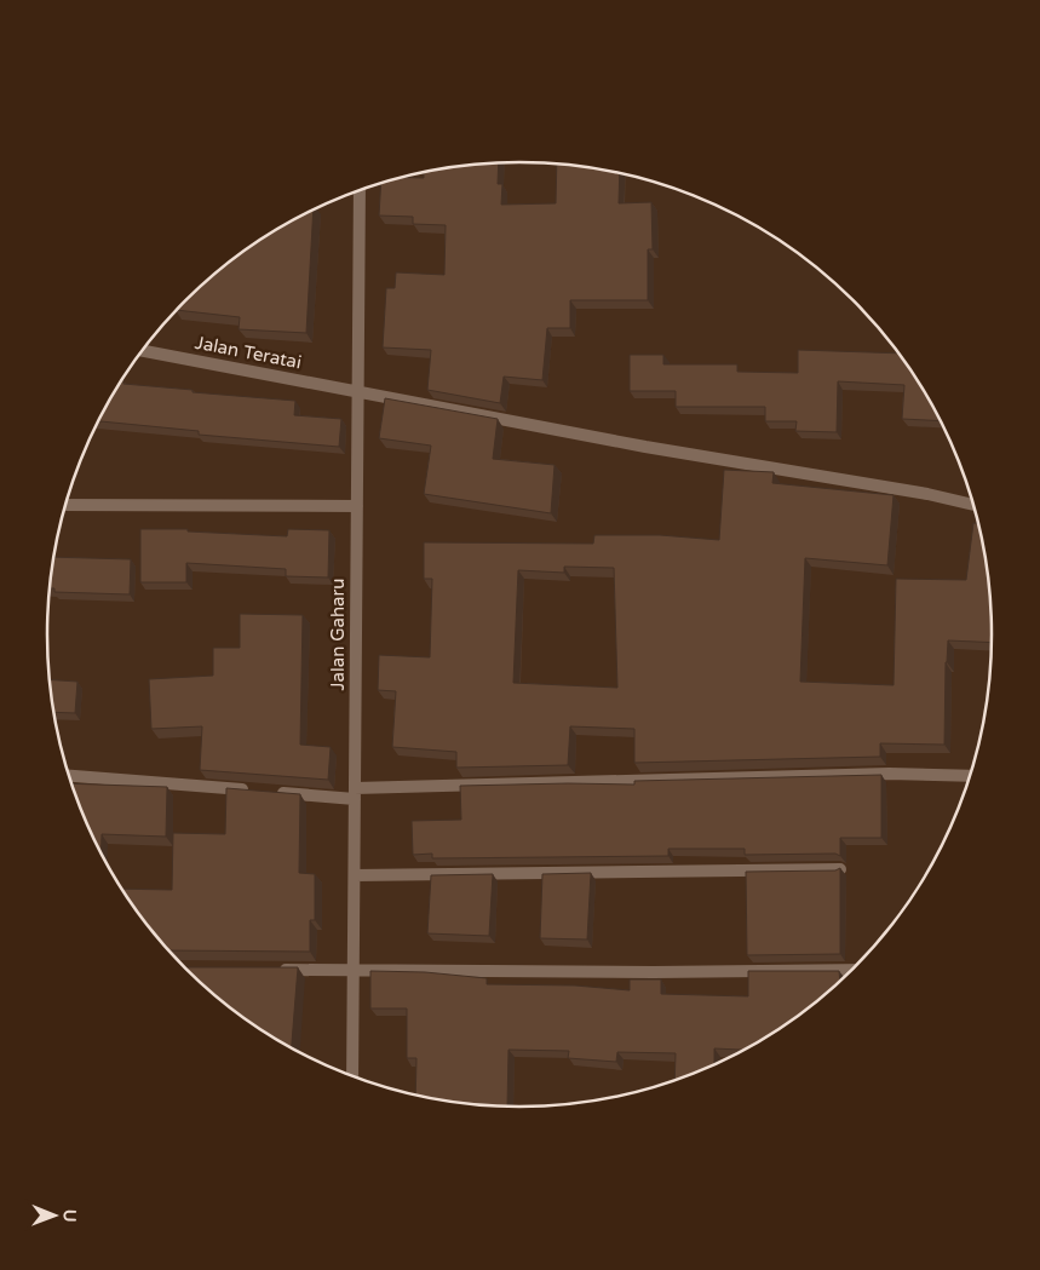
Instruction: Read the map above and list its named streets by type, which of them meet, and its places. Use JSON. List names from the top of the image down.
{
  "streets": {
    "street": ["Jalan Teratai", "Jalan Gaharu"]
  },
  "crossings": [
    ["Jalan Teratai", "Jalan Gaharu"]
  ],
  "north": "right"
}
